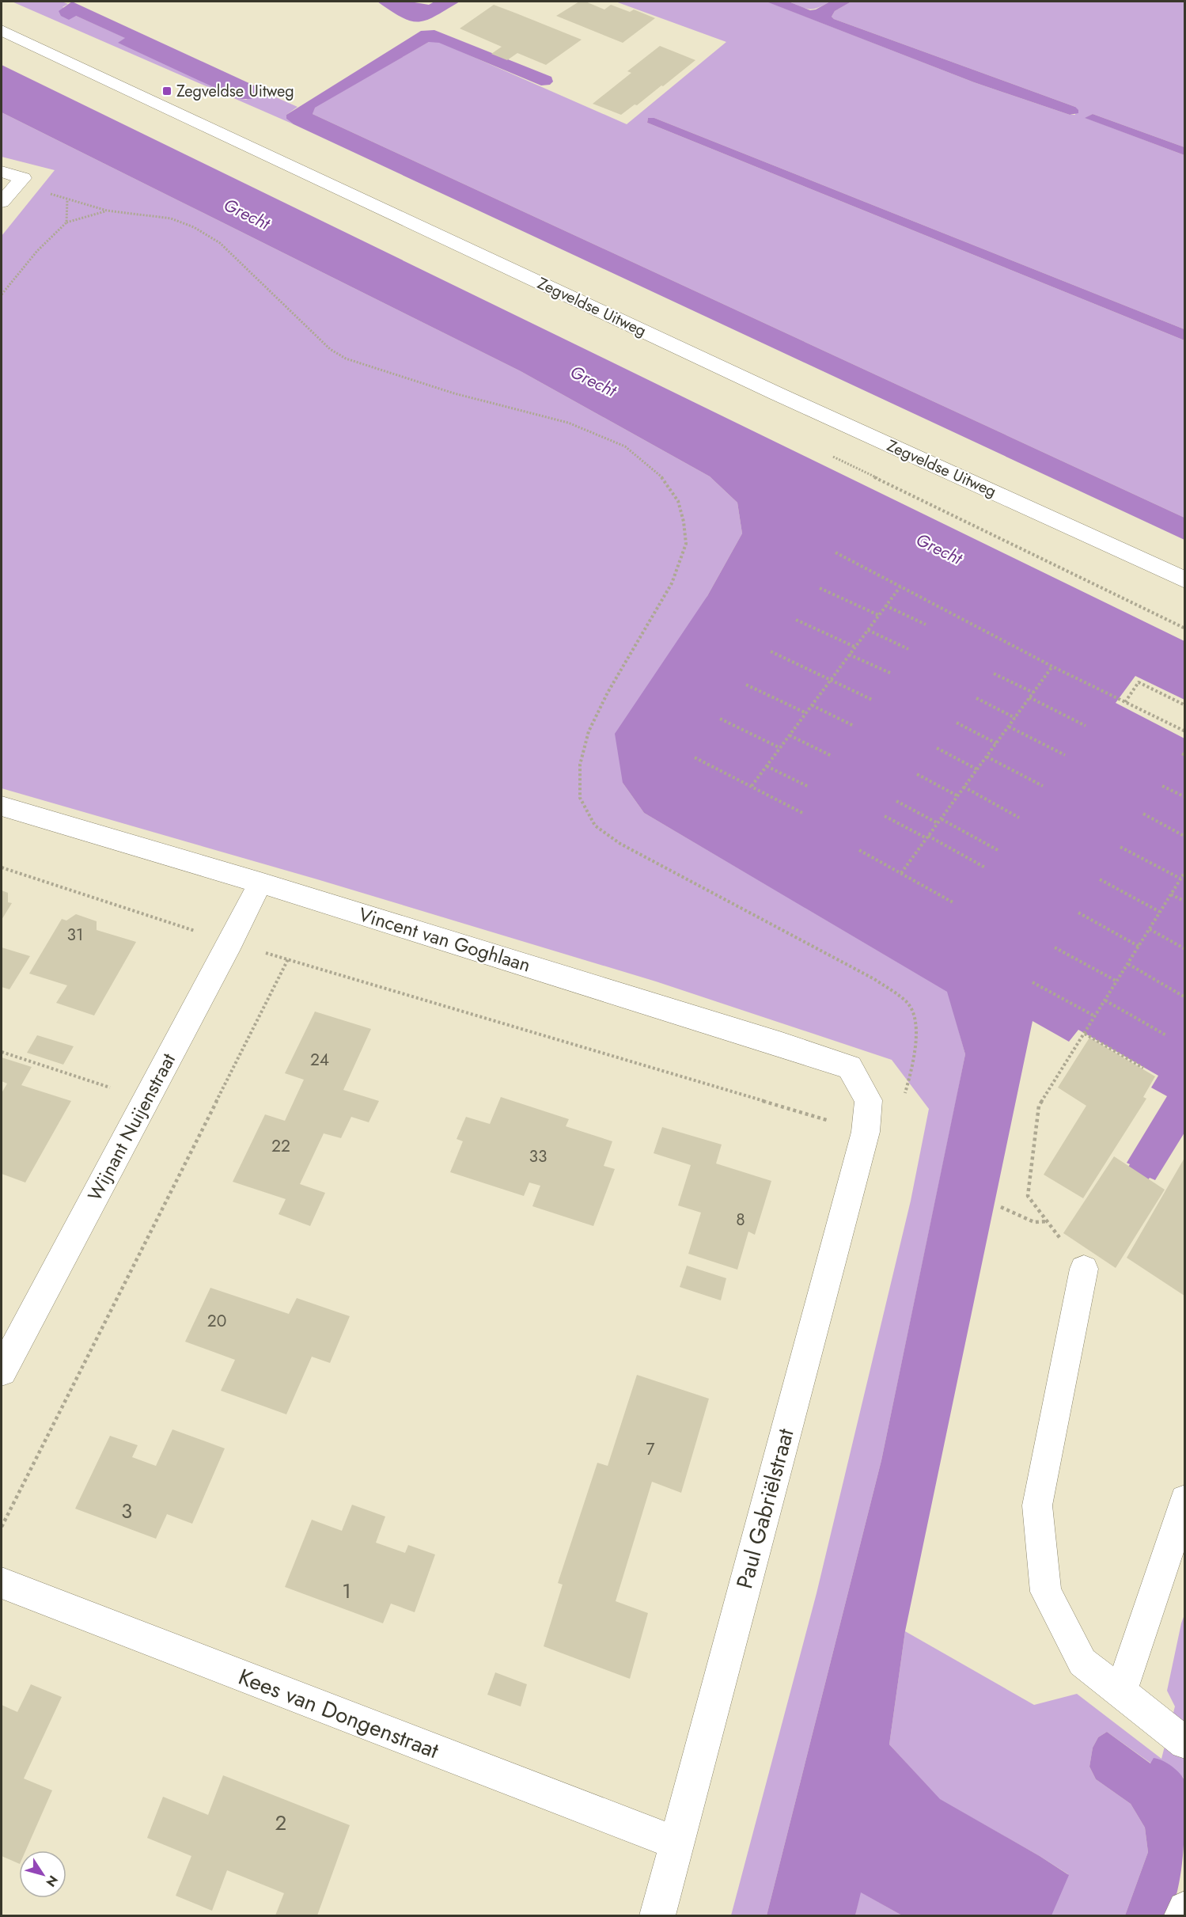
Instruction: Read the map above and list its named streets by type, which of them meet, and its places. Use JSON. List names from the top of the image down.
{
  "streets": {
    "street": [
      "Zegveldse Uitweg",
      "Vincent van Goghlaan",
      "Wijnant Nuijenstraat",
      "Paul Gabriëlstraat",
      "Kees van Dongenstraat"
    ]
  },
  "crossings": [
    ["Vincent van Goghlaan", "Wijnant Nuijenstraat"],
    ["Vincent van Goghlaan", "Paul Gabriëlstraat"],
    ["Paul Gabriëlstraat", "Kees van Dongenstraat"]
  ],
  "water": ["Grecht"],
  "places": {
    "transit": ["Zegveldse Uitweg"]
  },
  "house_numbers": [
    "31",
    "24",
    "22",
    "33",
    "8",
    "20",
    "7",
    "3",
    "1",
    "2"
  ],
  "north": "bottom right"
}
